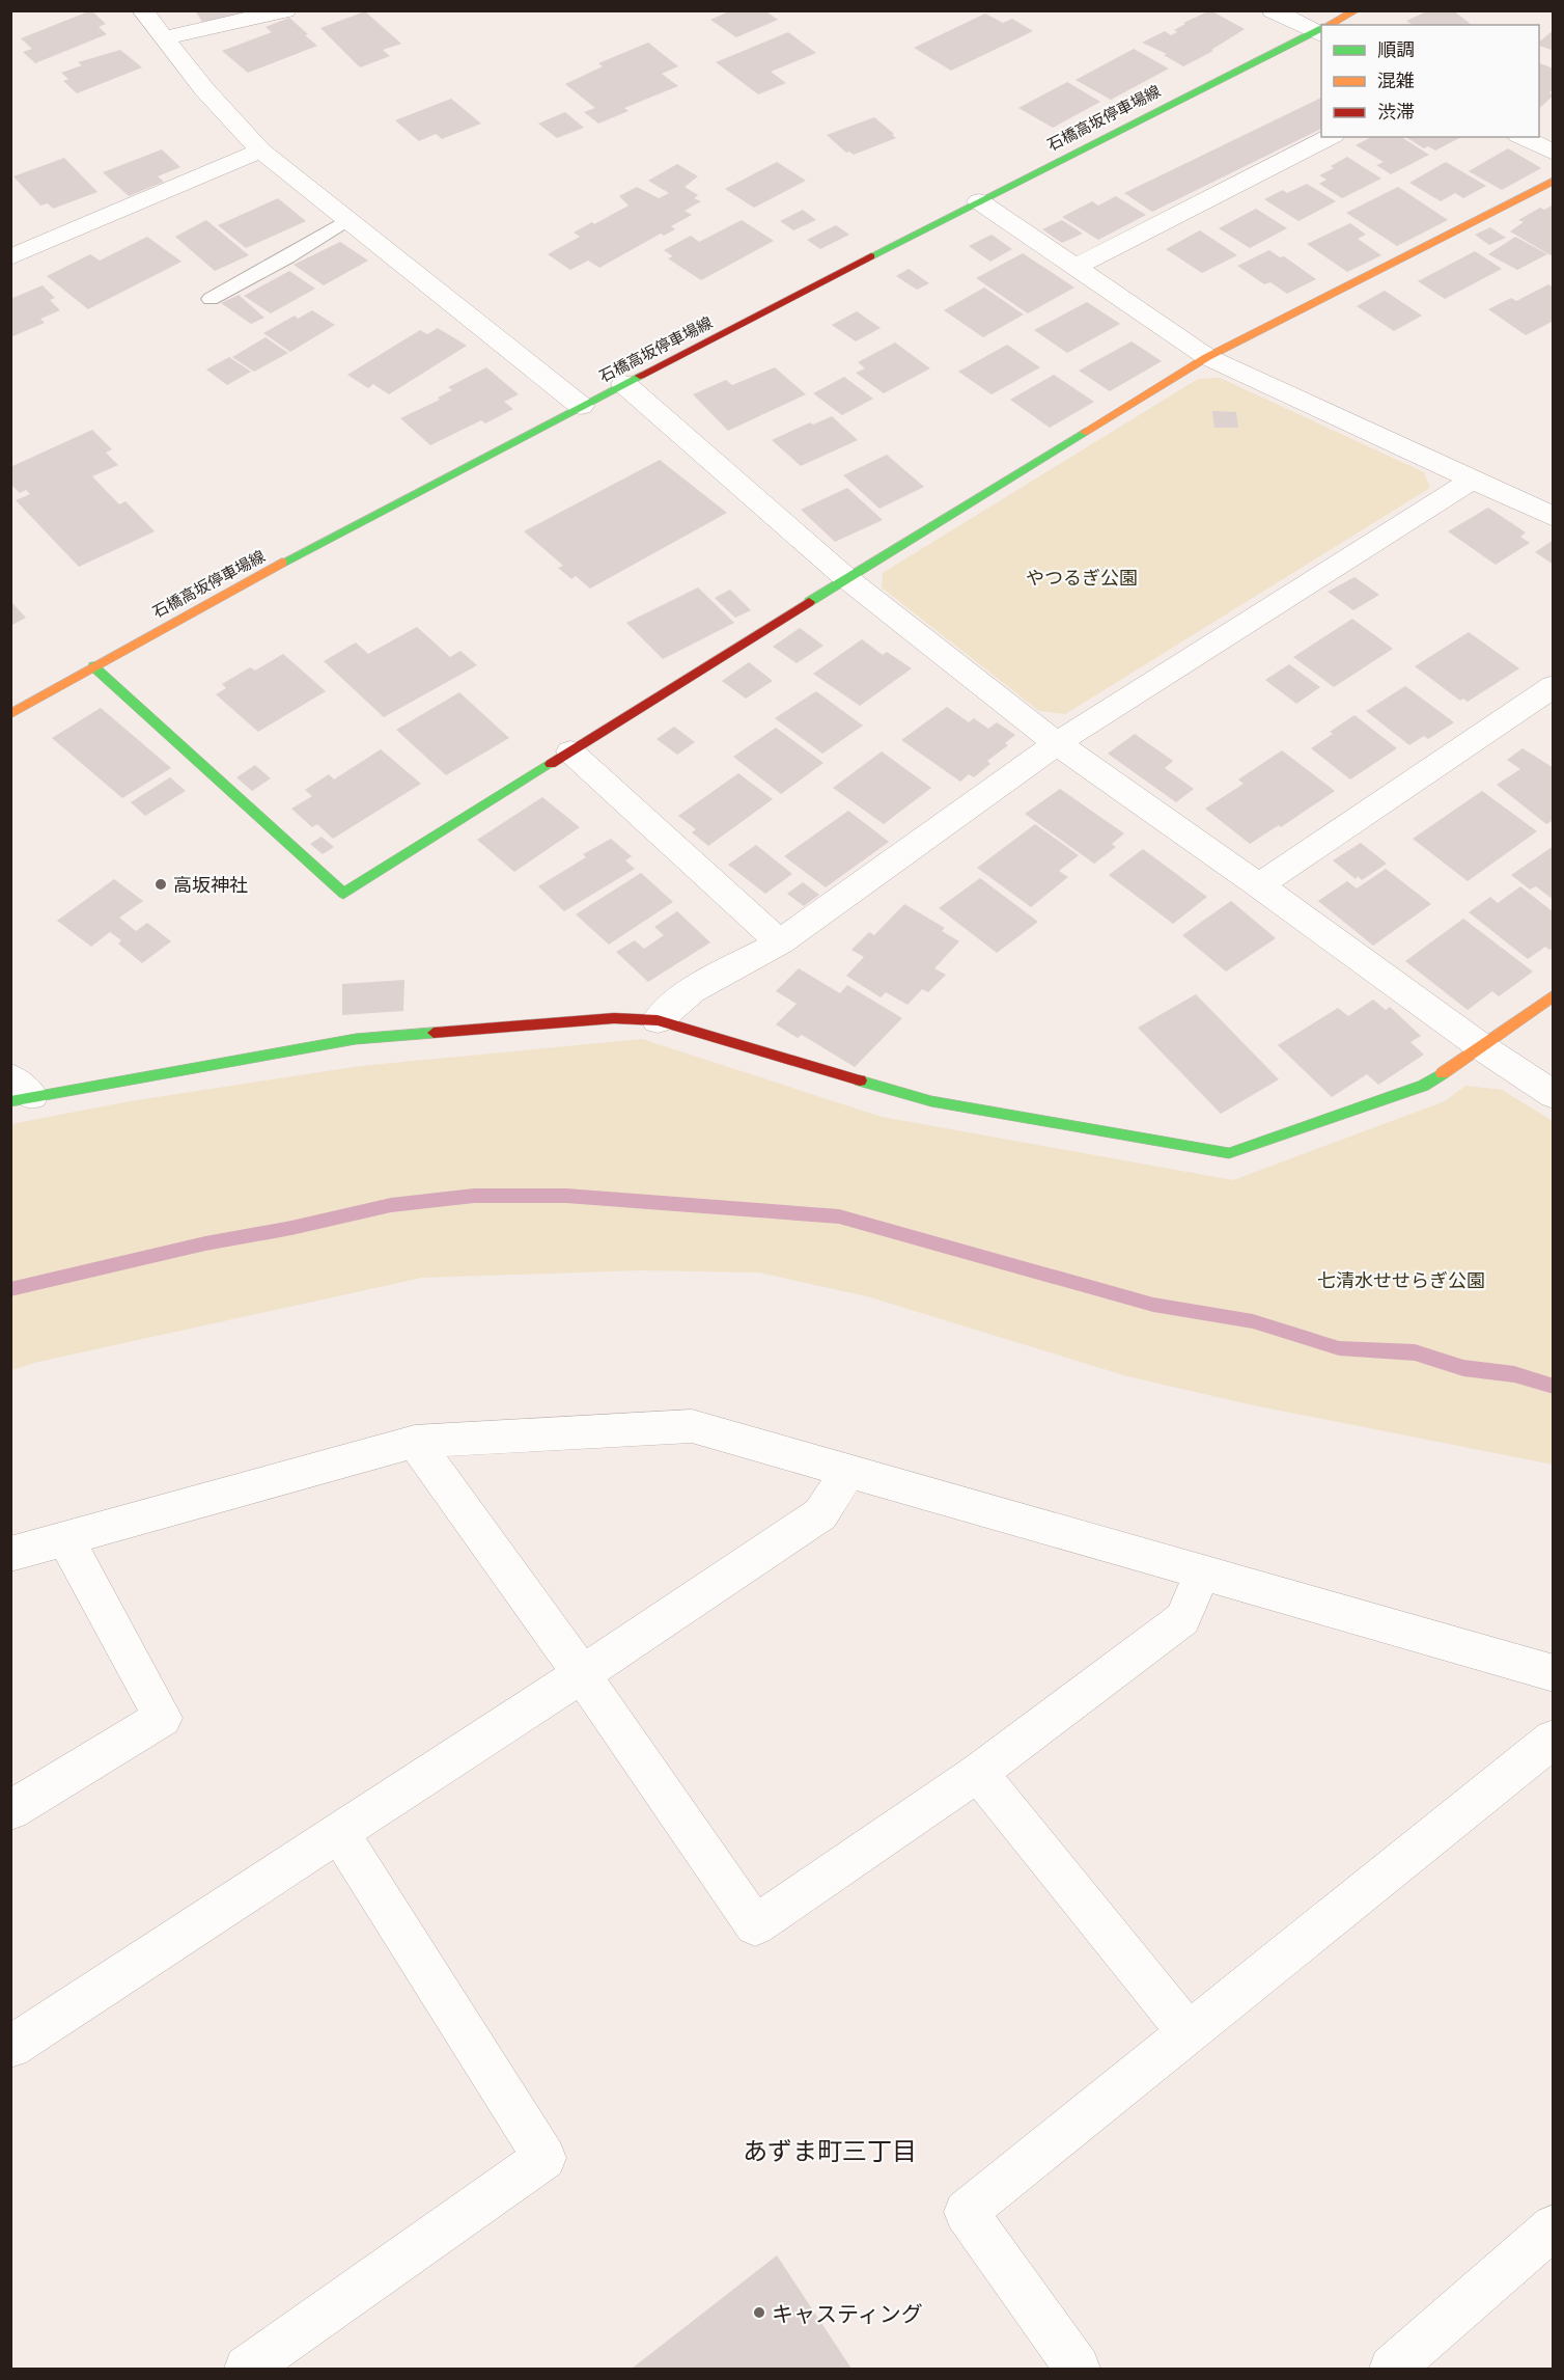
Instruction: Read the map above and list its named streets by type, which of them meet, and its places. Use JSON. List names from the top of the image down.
{
  "streets": {
    "street": ["石橋高坂停車場線"]
  },
  "districts": ["あずま町三丁目"],
  "parks": ["やつるぎ公園", "七清水せせらぎ公園"],
  "places": ["高坂神社", "キャスティング"],
  "legend": ["順調", "混雑", "渋滞"]
}
